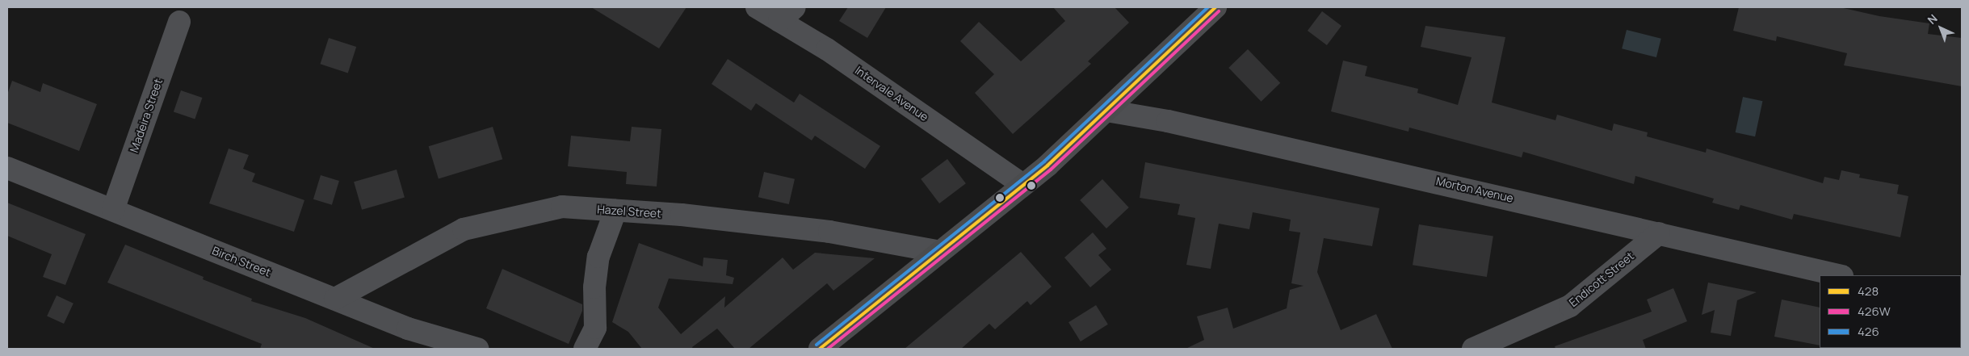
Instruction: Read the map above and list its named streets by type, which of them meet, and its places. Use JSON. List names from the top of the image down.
{
  "streets": {
    "street": [
      "Intervale Avenue",
      "Madeira Street",
      "Morton Avenue",
      "Hazel Street",
      "Birch Street",
      "Endicott Street"
    ]
  },
  "crossings": [
    ["Madeira Street", "Birch Street"],
    ["Morton Avenue", "Endicott Street"],
    ["Hazel Street", "Birch Street"]
  ],
  "lines": ["transit line 428", "transit line 426", "transit line 426W"],
  "legend": ["428", "426W", "426"],
  "north": "top left"
}
